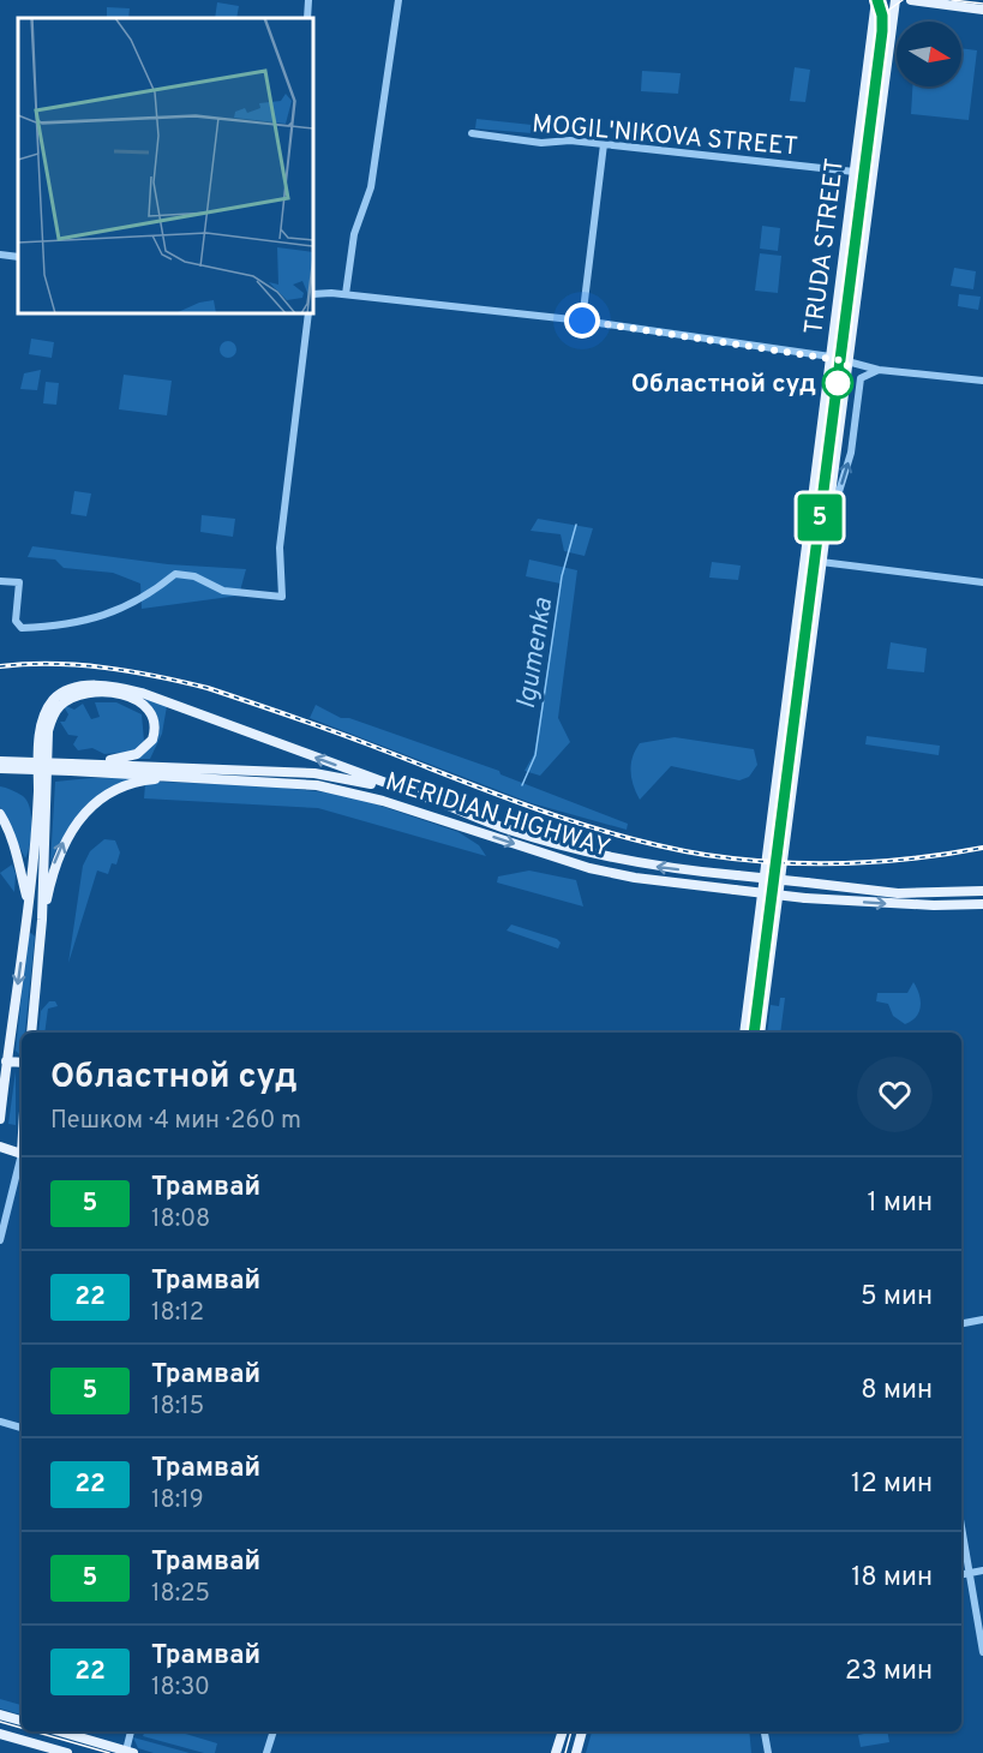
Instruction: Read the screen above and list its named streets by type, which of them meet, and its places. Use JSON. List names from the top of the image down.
{
  "streets": {
    "main road": ["TRUDA STREET", "MERIDIAN HIGHWAY"],
    "street": ["MOGIL'NIKOVA STREET"]
  },
  "crossings": [
    ["MOGIL'NIKOVA STREET", "TRUDA STREET"]
  ],
  "water": ["Igumenka"],
  "places": ["Областной суд"],
  "lines": ["tram line 5"],
  "north": "right",
  "page": {
    "on_map": "5",
    "heading": ["Областной суд", "Пешком · 4 мин · 260 m"],
    "list": [
      {
        "mark": "5",
        "name": "Трамвай",
        "note": "18:08",
        "value": "1 мин"
      },
      {
        "mark": "22",
        "name": "Трамвай",
        "note": "18:12",
        "value": "5 мин"
      },
      {
        "mark": "5",
        "name": "Трамвай",
        "note": "18:15",
        "value": "8 мин"
      },
      {
        "mark": "22",
        "name": "Трамвай",
        "note": "18:19",
        "value": "12 мин"
      },
      {
        "mark": "5",
        "name": "Трамвай",
        "note": "18:25",
        "value": "18 мин"
      },
      {
        "mark": "22",
        "name": "Трамвай",
        "note": "18:30",
        "value": "23 мин"
      }
    ]
  }
}
